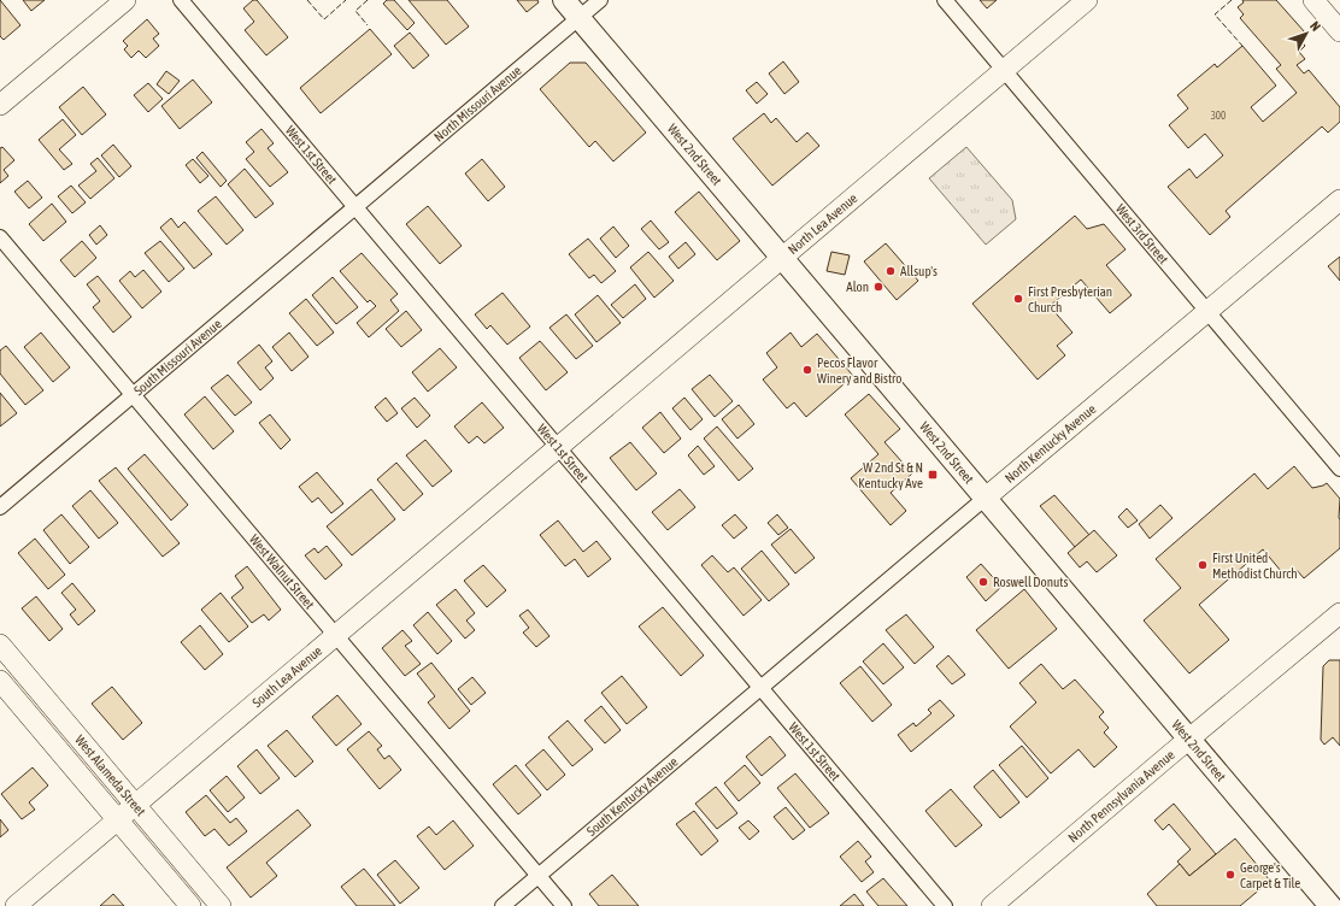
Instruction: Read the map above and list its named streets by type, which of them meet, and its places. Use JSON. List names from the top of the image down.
{
  "streets": {
    "main road": ["West 2nd Street"],
    "street": [
      "North Missouri Avenue",
      "West 1st Street",
      "North Lea Avenue",
      "West 3rd Street",
      "South Missouri Avenue",
      "North Kentucky Avenue",
      "West Walnut Street",
      "South Lea Avenue",
      "West Alameda Street",
      "North Pennsylvania Avenue",
      "South Kentucky Avenue"
    ]
  },
  "crossings": [
    ["North Missouri Avenue", "West 1st Street"],
    ["North Missouri Avenue", "West 2nd Street"],
    ["North Missouri Avenue", "South Missouri Avenue"],
    ["West 1st Street", "North Lea Avenue"],
    ["West 1st Street", "South Missouri Avenue"],
    ["West 1st Street", "North Kentucky Avenue"],
    ["West 1st Street", "South Lea Avenue"],
    ["West 1st Street", "South Kentucky Avenue"],
    ["West 2nd Street", "North Lea Avenue"],
    ["West 2nd Street", "North Kentucky Avenue"],
    ["West 2nd Street", "North Pennsylvania Avenue"],
    ["North Lea Avenue", "West 3rd Street"],
    ["North Lea Avenue", "South Lea Avenue"],
    ["West 3rd Street", "North Kentucky Avenue"],
    ["South Missouri Avenue", "West Walnut Street"],
    ["North Kentucky Avenue", "South Kentucky Avenue"],
    ["West Walnut Street", "South Lea Avenue"],
    ["West Walnut Street", "South Kentucky Avenue"],
    ["South Lea Avenue", "West Alameda Street"]
  ],
  "places": {
    "other": [
      "Allsup's",
      "Alon",
      "First Presbyterian Church",
      "Pecos Flavor Winery and Bistro",
      "First United Methodist Church",
      "Roswell Donuts",
      "George's Carpet & Tile"
    ],
    "transit": ["W 2nd St & N Kentucky Ave"]
  },
  "house_numbers": ["300"],
  "north": "top right"
}
